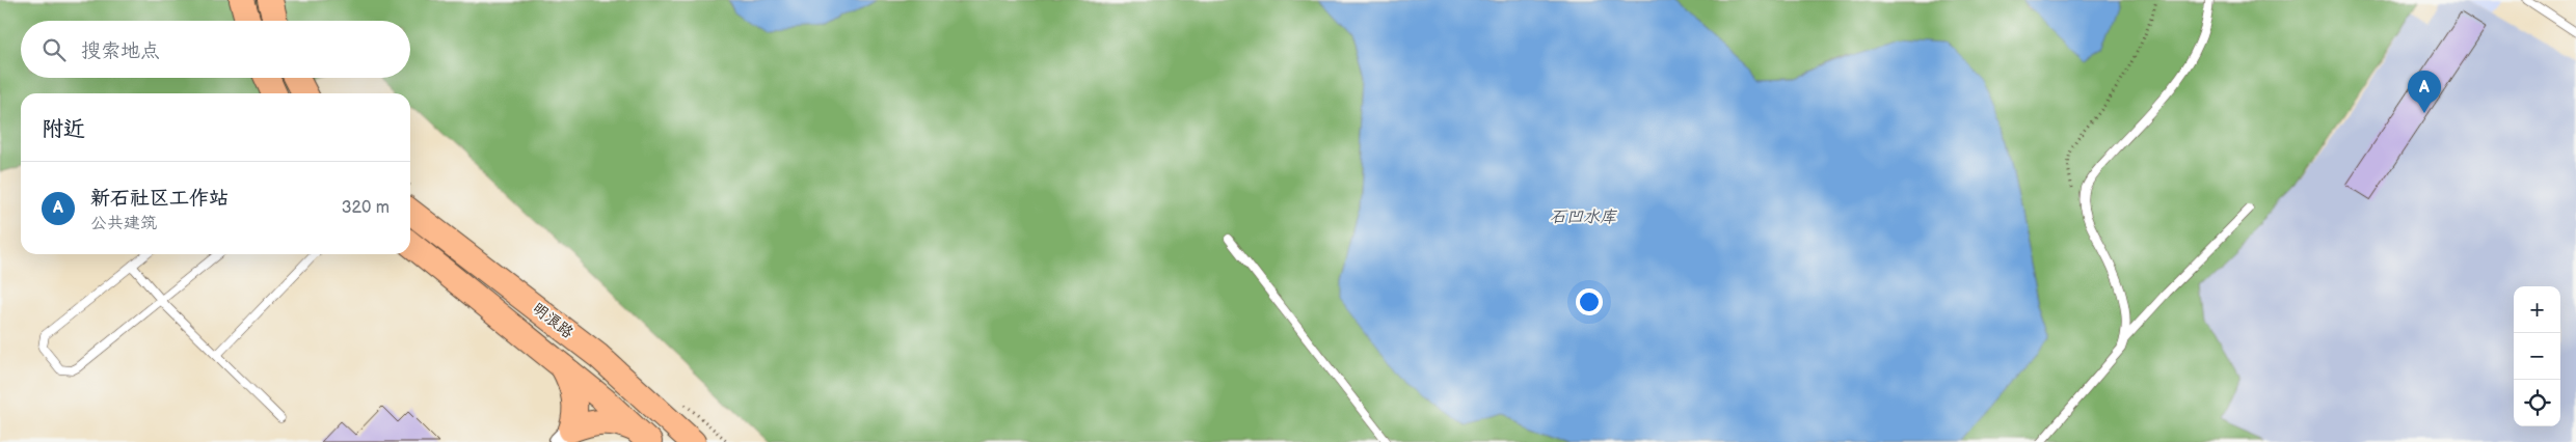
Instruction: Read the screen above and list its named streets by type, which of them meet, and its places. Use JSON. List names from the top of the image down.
{
  "streets": {
    "main road": ["明浪路"]
  },
  "water": ["石凹水库"],
  "page": {
    "search": "搜索地点",
    "pins": "A",
    "heading": "附近",
    "list": [
      {
        "mark": "A",
        "name": "新石社区工作站",
        "note": "公共建筑",
        "value": "320 m"
      }
    ],
    "map_buttons": ["+", "−"]
  }
}
